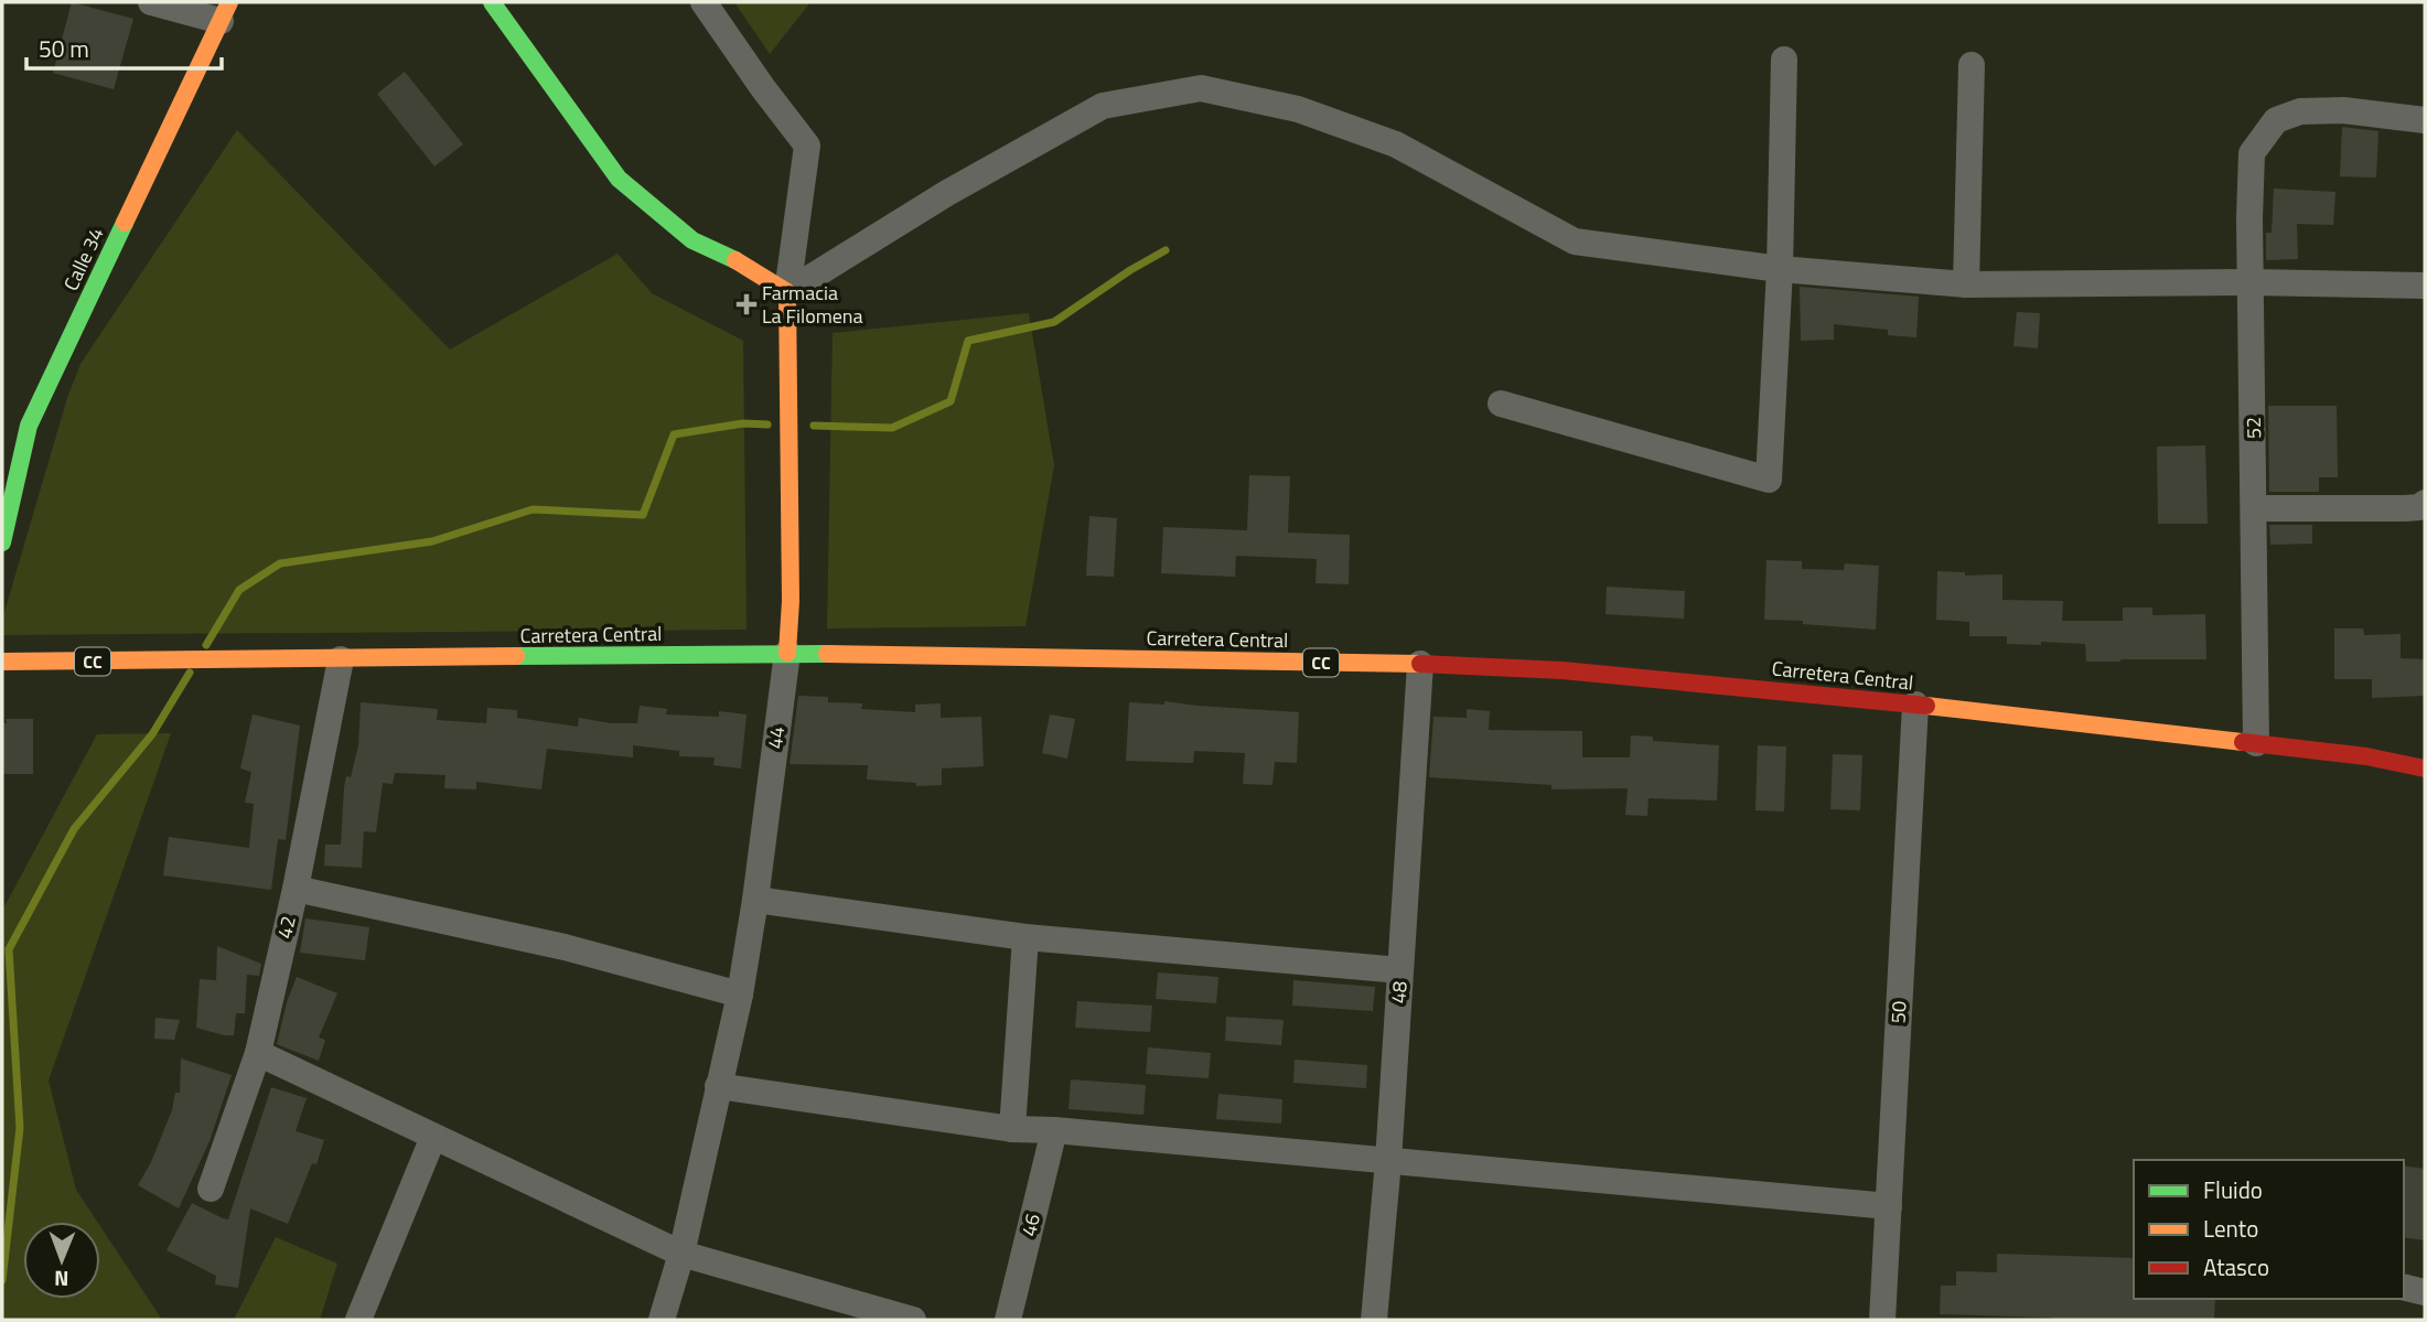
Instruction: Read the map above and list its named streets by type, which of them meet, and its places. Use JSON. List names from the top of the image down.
{
  "streets": {
    "main road": [
      "Calle 34",
      "Carretera Central",
      "CC",
      "44"
    ],
    "street": [
      "52",
      "42",
      "48",
      "50",
      "46"
    ]
  },
  "crossings": [
    ["52", "Carretera Central"],
    ["Carretera Central", "44"],
    ["Carretera Central", "42"],
    ["Carretera Central", "48"],
    ["Carretera Central", "50"]
  ],
  "places": {
    "health": ["Farmacia La Filomena"]
  },
  "legend": ["Fluido", "Lento", "Atasco"],
  "scale_bar": "50 m",
  "north": "bottom"
}
